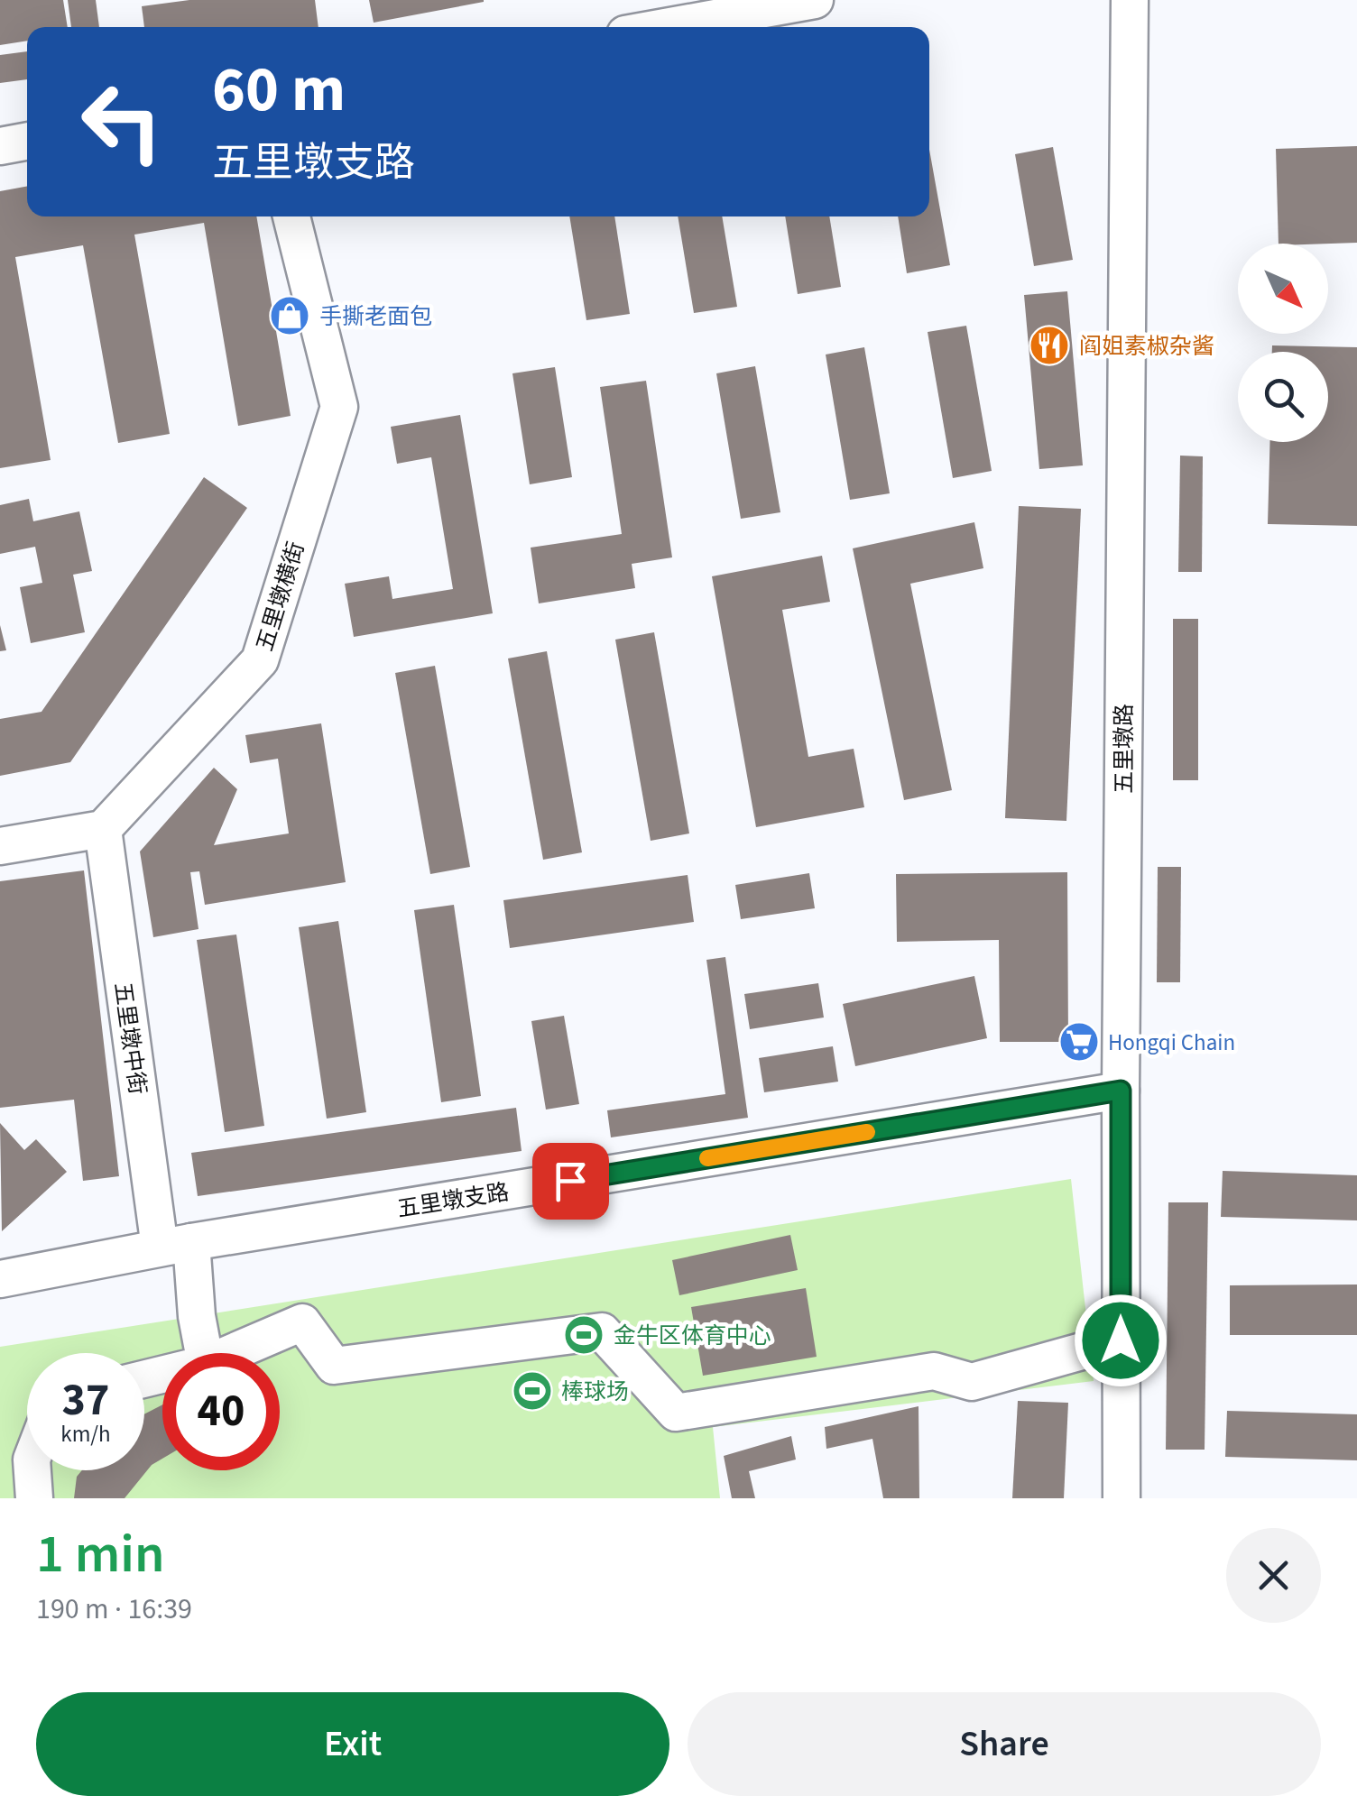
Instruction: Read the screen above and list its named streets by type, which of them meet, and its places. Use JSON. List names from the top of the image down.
{
  "streets": {
    "street": [
      "五里墩横街",
      "五里墩路",
      "五里墩中街",
      "五里墩支路"
    ]
  },
  "crossings": [
    ["五里墩横街", "五里墩中街"],
    ["五里墩路", "五里墩支路"],
    ["五里墩中街", "五里墩支路"]
  ],
  "places": {
    "shop": ["手撕老面包"],
    "restaurant": ["阎姐素椒杂酱"],
    "supermarket": ["Hongqi Chain"],
    "sports": ["金牛区体育中心", "棒球场"]
  },
  "north": "bottom right",
  "page": {
    "turn": ["60 m", "五里墩支路"],
    "speed": "37 km/h",
    "limit": "40",
    "heading": ["1 min", "190 m · 16:39"],
    "buttons": ["Exit", "Share"]
  }
}
